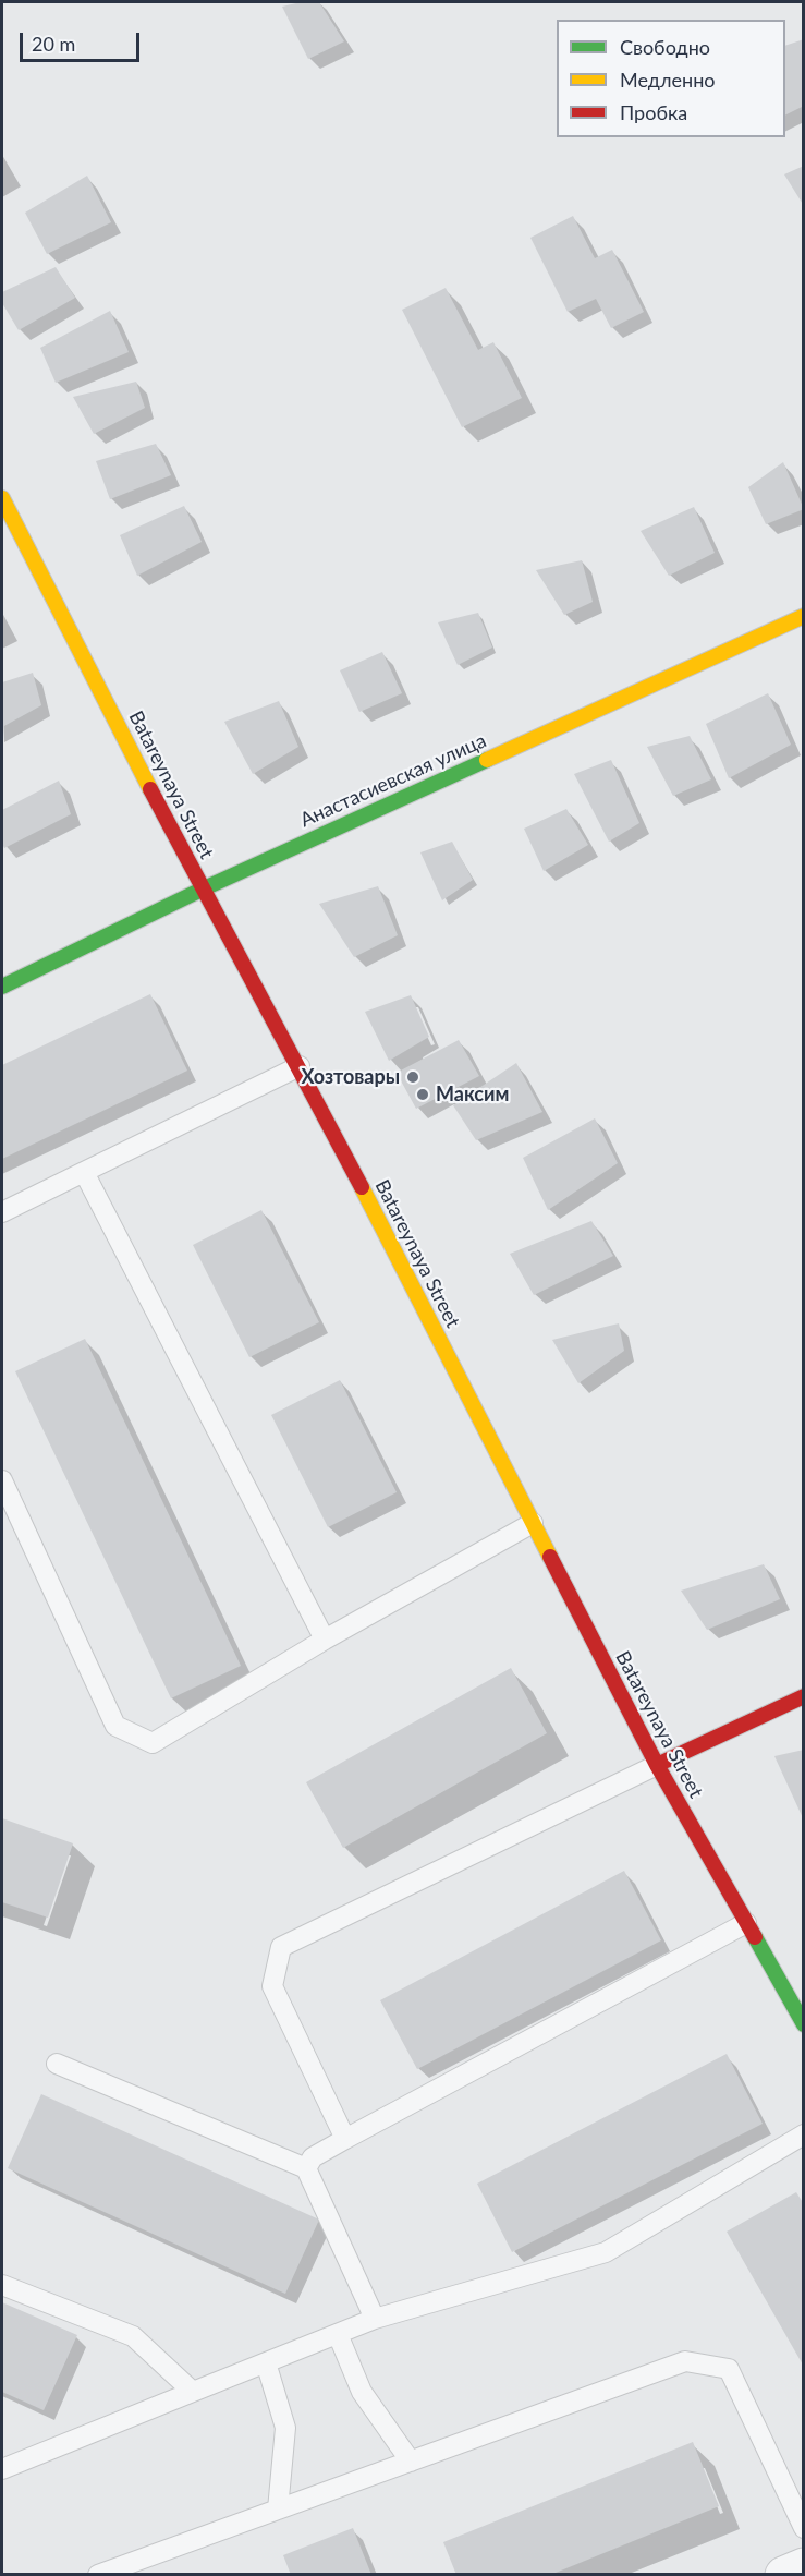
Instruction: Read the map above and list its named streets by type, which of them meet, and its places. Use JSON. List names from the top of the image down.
{
  "streets": {
    "street": ["Анастасиевская улица", "Batareynaya Street"]
  },
  "crossings": [
    ["Анастасиевская улица", "Batareynaya Street"]
  ],
  "places": ["Хозтовары", "Максим"],
  "legend": ["Свободно", "Медленно", "Пробка"],
  "scale_bar": "20 m"
}
